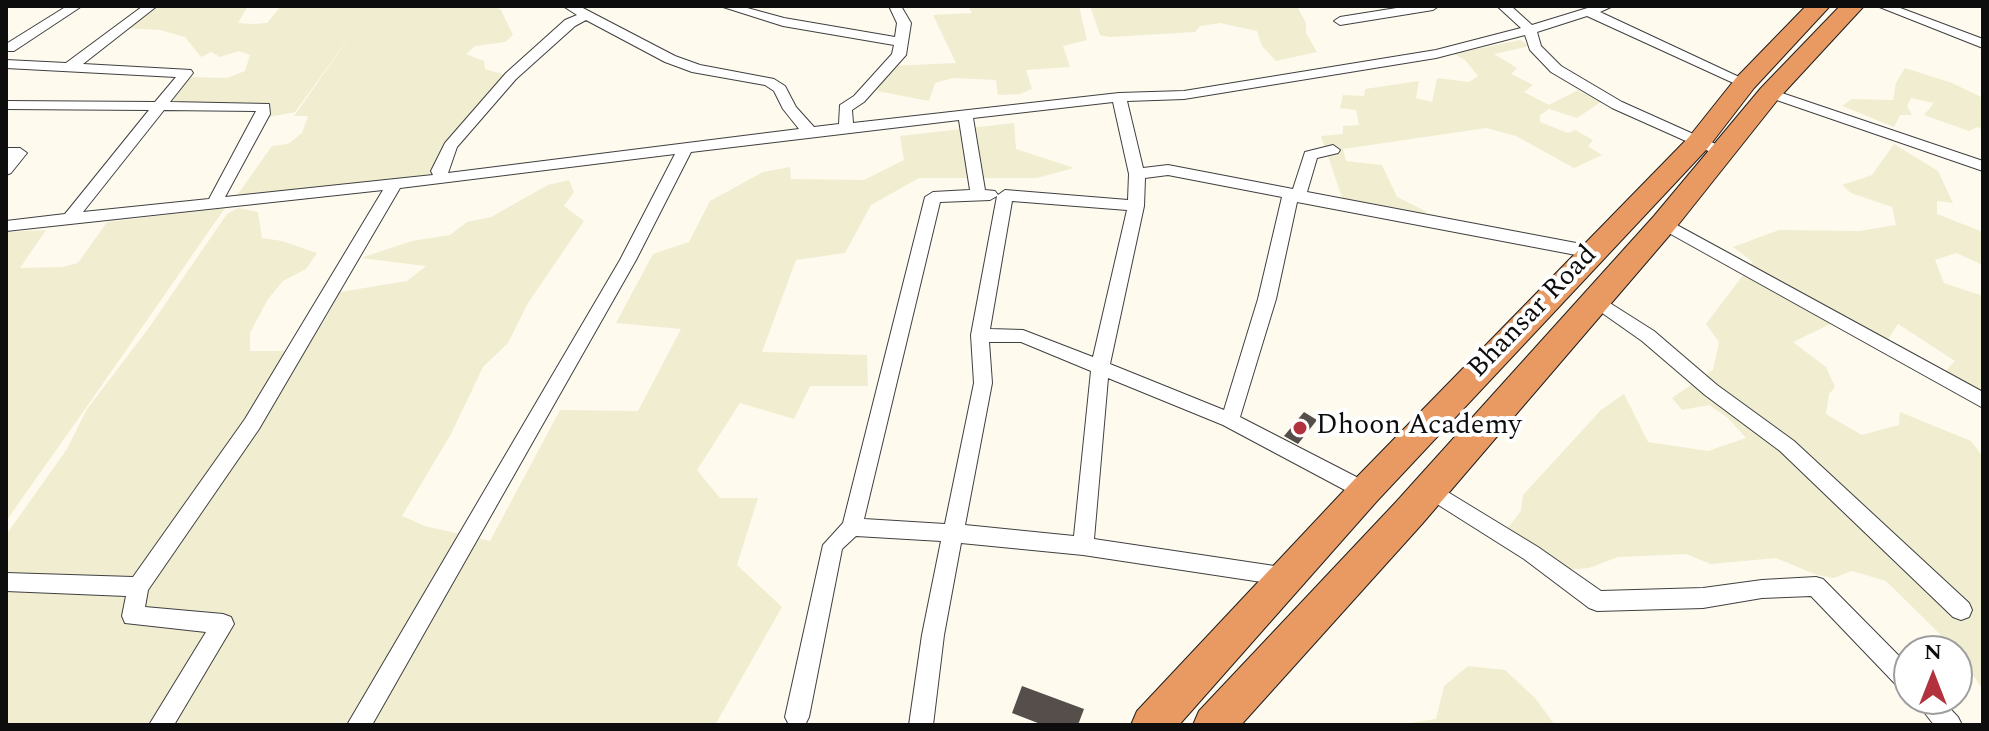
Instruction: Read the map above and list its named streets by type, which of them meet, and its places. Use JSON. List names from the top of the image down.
{
  "streets": {
    "highway": ["Bhansar Road"]
  },
  "places": ["Dhoon Academy"],
  "north": "top"
}
